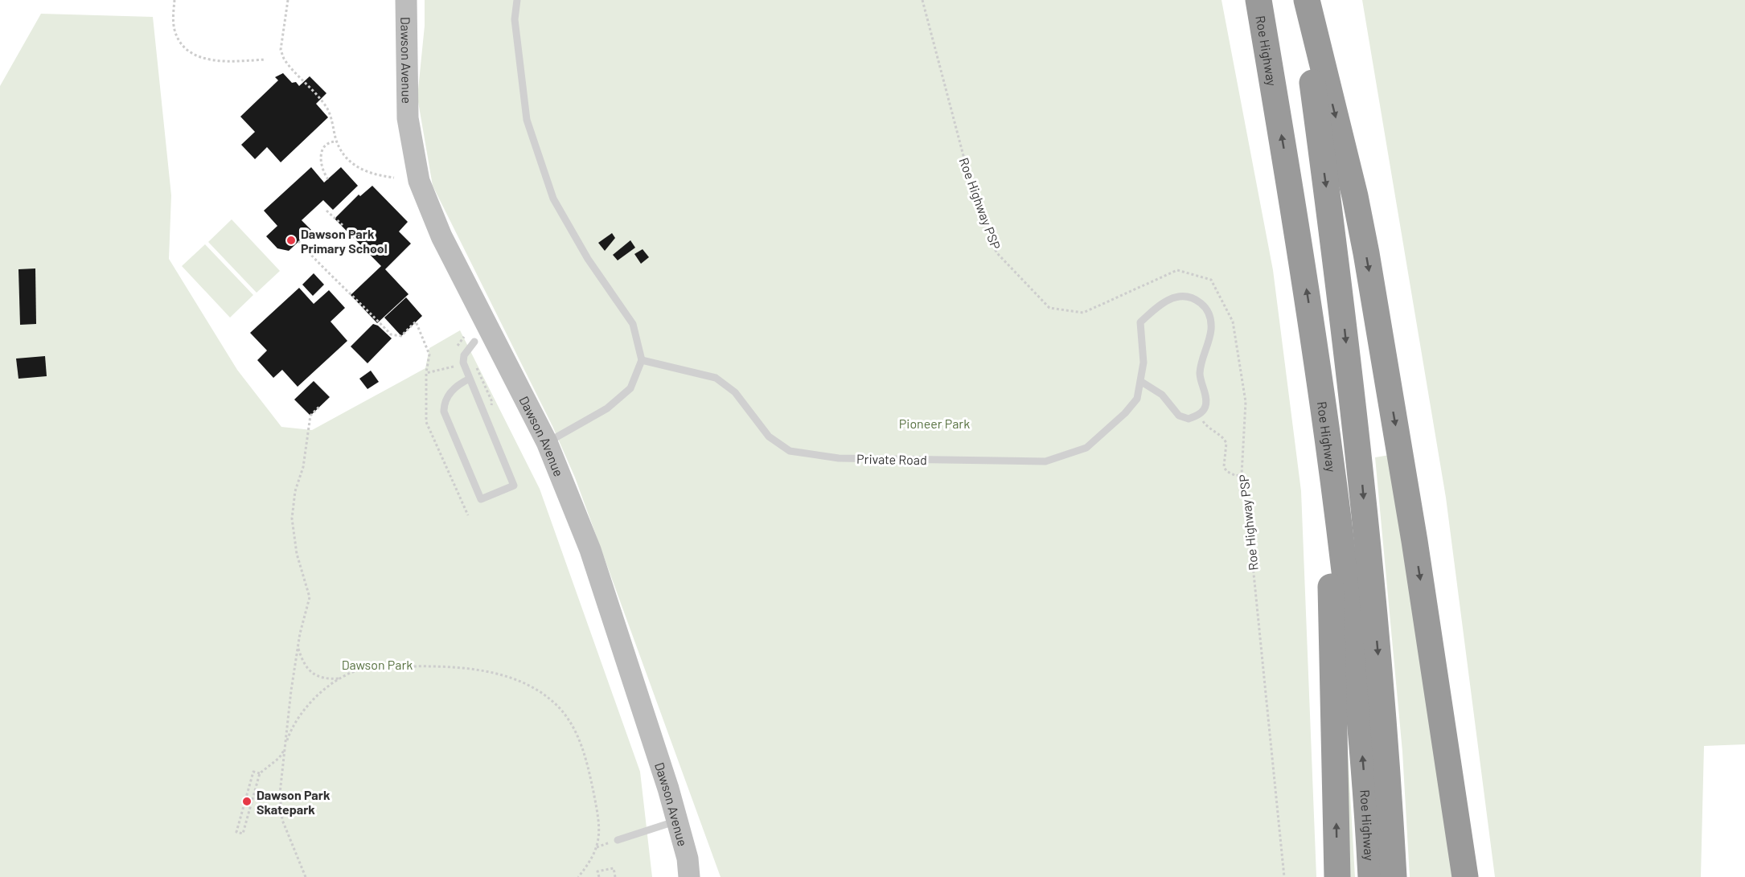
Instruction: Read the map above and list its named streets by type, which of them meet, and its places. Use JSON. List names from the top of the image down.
{
  "streets": {
    "highway": ["Roe Highway"],
    "main road": ["Dawson Avenue"],
    "lane": ["Private Road"],
    "path": ["Roe Highway PSP"]
  },
  "parks": ["Pioneer Park", "Dawson Park"],
  "places": ["Dawson Park Primary School", "Dawson Park Skatepark"]
}
